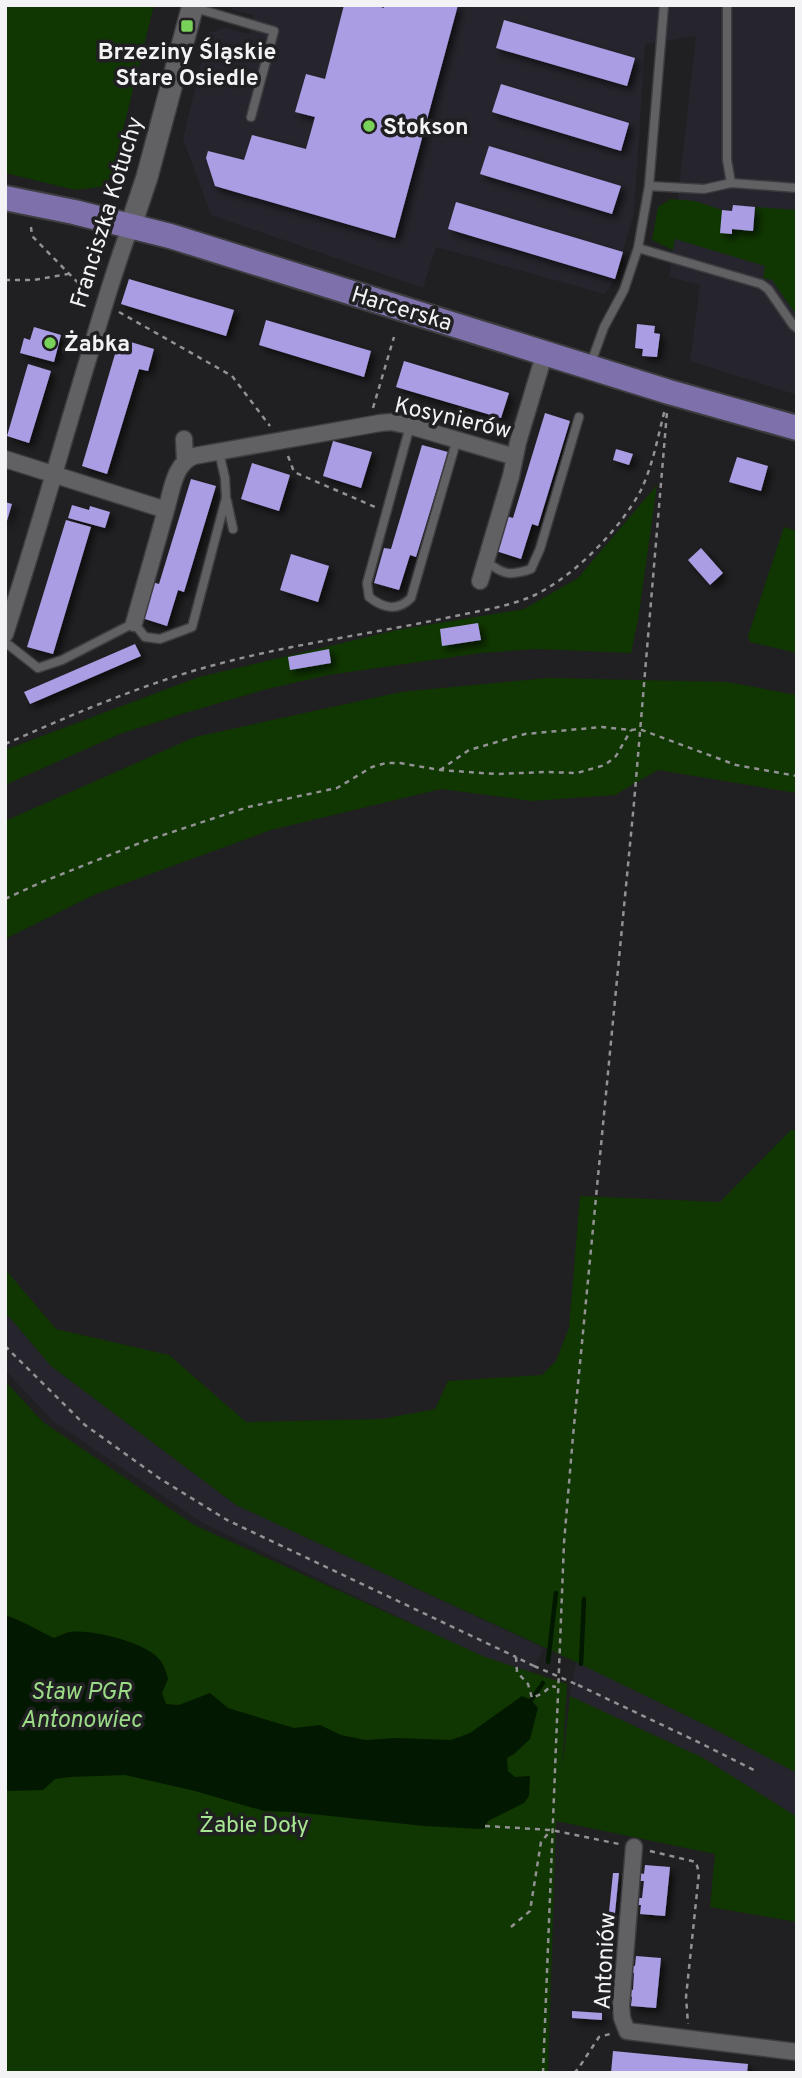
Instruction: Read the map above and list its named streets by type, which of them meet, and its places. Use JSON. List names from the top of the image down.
{
  "streets": {
    "main road": ["Harcerska"],
    "street": ["Franciszka Kotuchy", "Kosynierów", "Antoniów"]
  },
  "crossings": [
    ["Franciszka Kotuchy", "Harcerska"],
    ["Harcerska", "Kosynierów"]
  ],
  "water": ["Staw PGR Antonowiec"],
  "parks": ["Żabie Doły"],
  "places": {
    "transit": ["Brzeziny Śląskie Stare Osiedle"],
    "other": ["Stokson", "Żabka"]
  }
}
